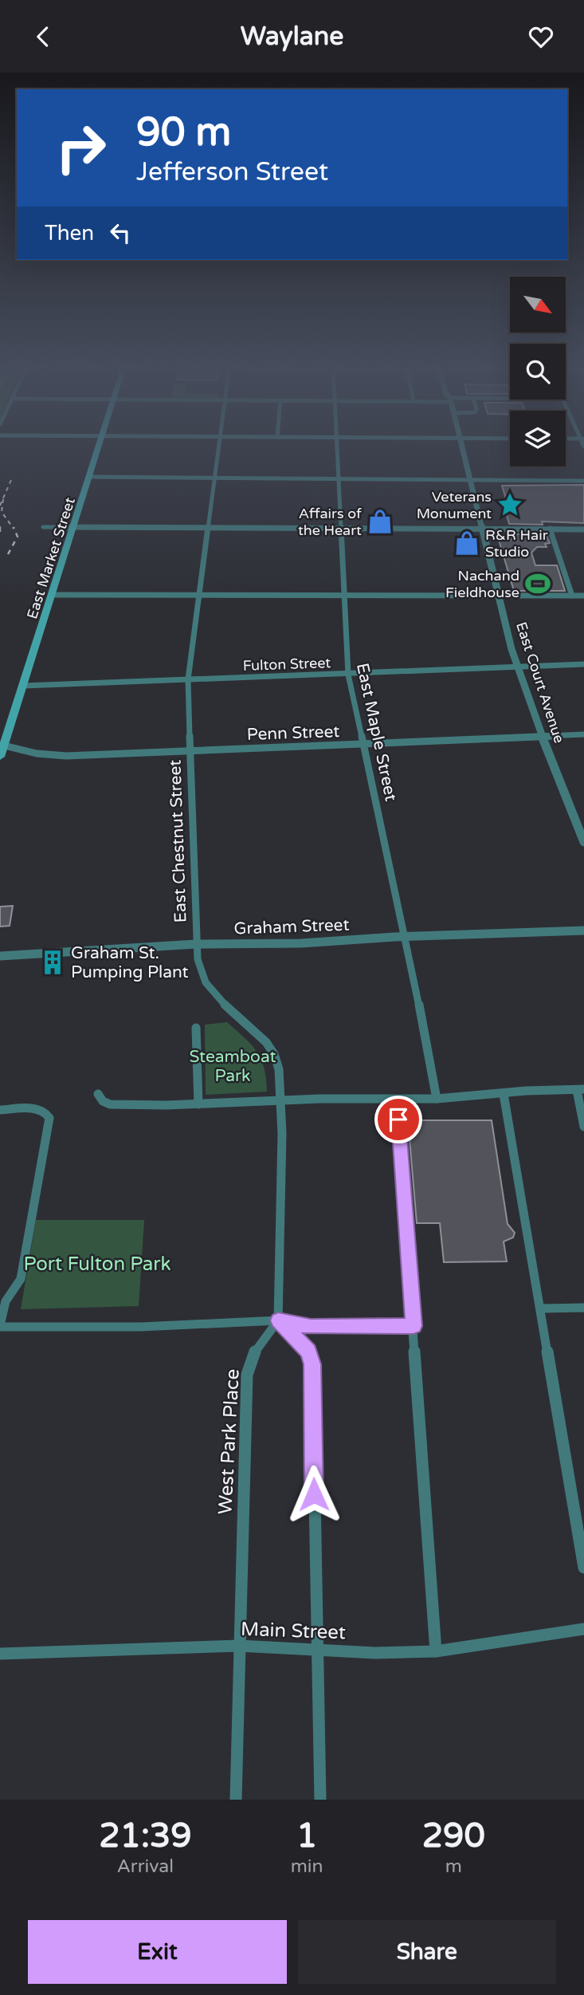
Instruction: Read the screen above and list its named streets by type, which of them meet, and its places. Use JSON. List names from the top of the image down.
{
  "streets": {
    "main road": ["East Market Street"],
    "street": [
      "Fulton Street",
      "East Court Avenue",
      "East Maple Street",
      "Penn Street",
      "East Chestnut Street",
      "Graham Street",
      "West Park Place",
      "Main Street"
    ]
  },
  "crossings": [
    ["East Market Street", "Fulton Street"],
    ["East Market Street", "Penn Street"],
    ["Fulton Street", "East Court Avenue"],
    ["Fulton Street", "East Maple Street"],
    ["Fulton Street", "East Chestnut Street"],
    ["East Court Avenue", "Penn Street"],
    ["East Maple Street", "Penn Street"],
    ["East Maple Street", "Graham Street"],
    ["Penn Street", "East Chestnut Street"],
    ["East Chestnut Street", "Graham Street"],
    ["East Chestnut Street", "West Park Place"],
    ["West Park Place", "Main Street"]
  ],
  "parks": ["Steamboat Park", "Port Fulton Park"],
  "places": {
    "place": ["Veterans Monument"],
    "shop": ["Affairs of the Heart", "R&R Hair Studio"],
    "sports": ["Nachand Fieldhouse"],
    "building": ["Graham St. Pumping Plant"]
  },
  "north": "bottom right",
  "page": {
    "header": "Waylane",
    "turn": ["90 m", "Jefferson Street"],
    "then": "Then",
    "eta": [
      "21:39",
      "Arrival",
      "1",
      "min",
      "290",
      "m"
    ],
    "buttons": ["Exit", "Share"]
  }
}
